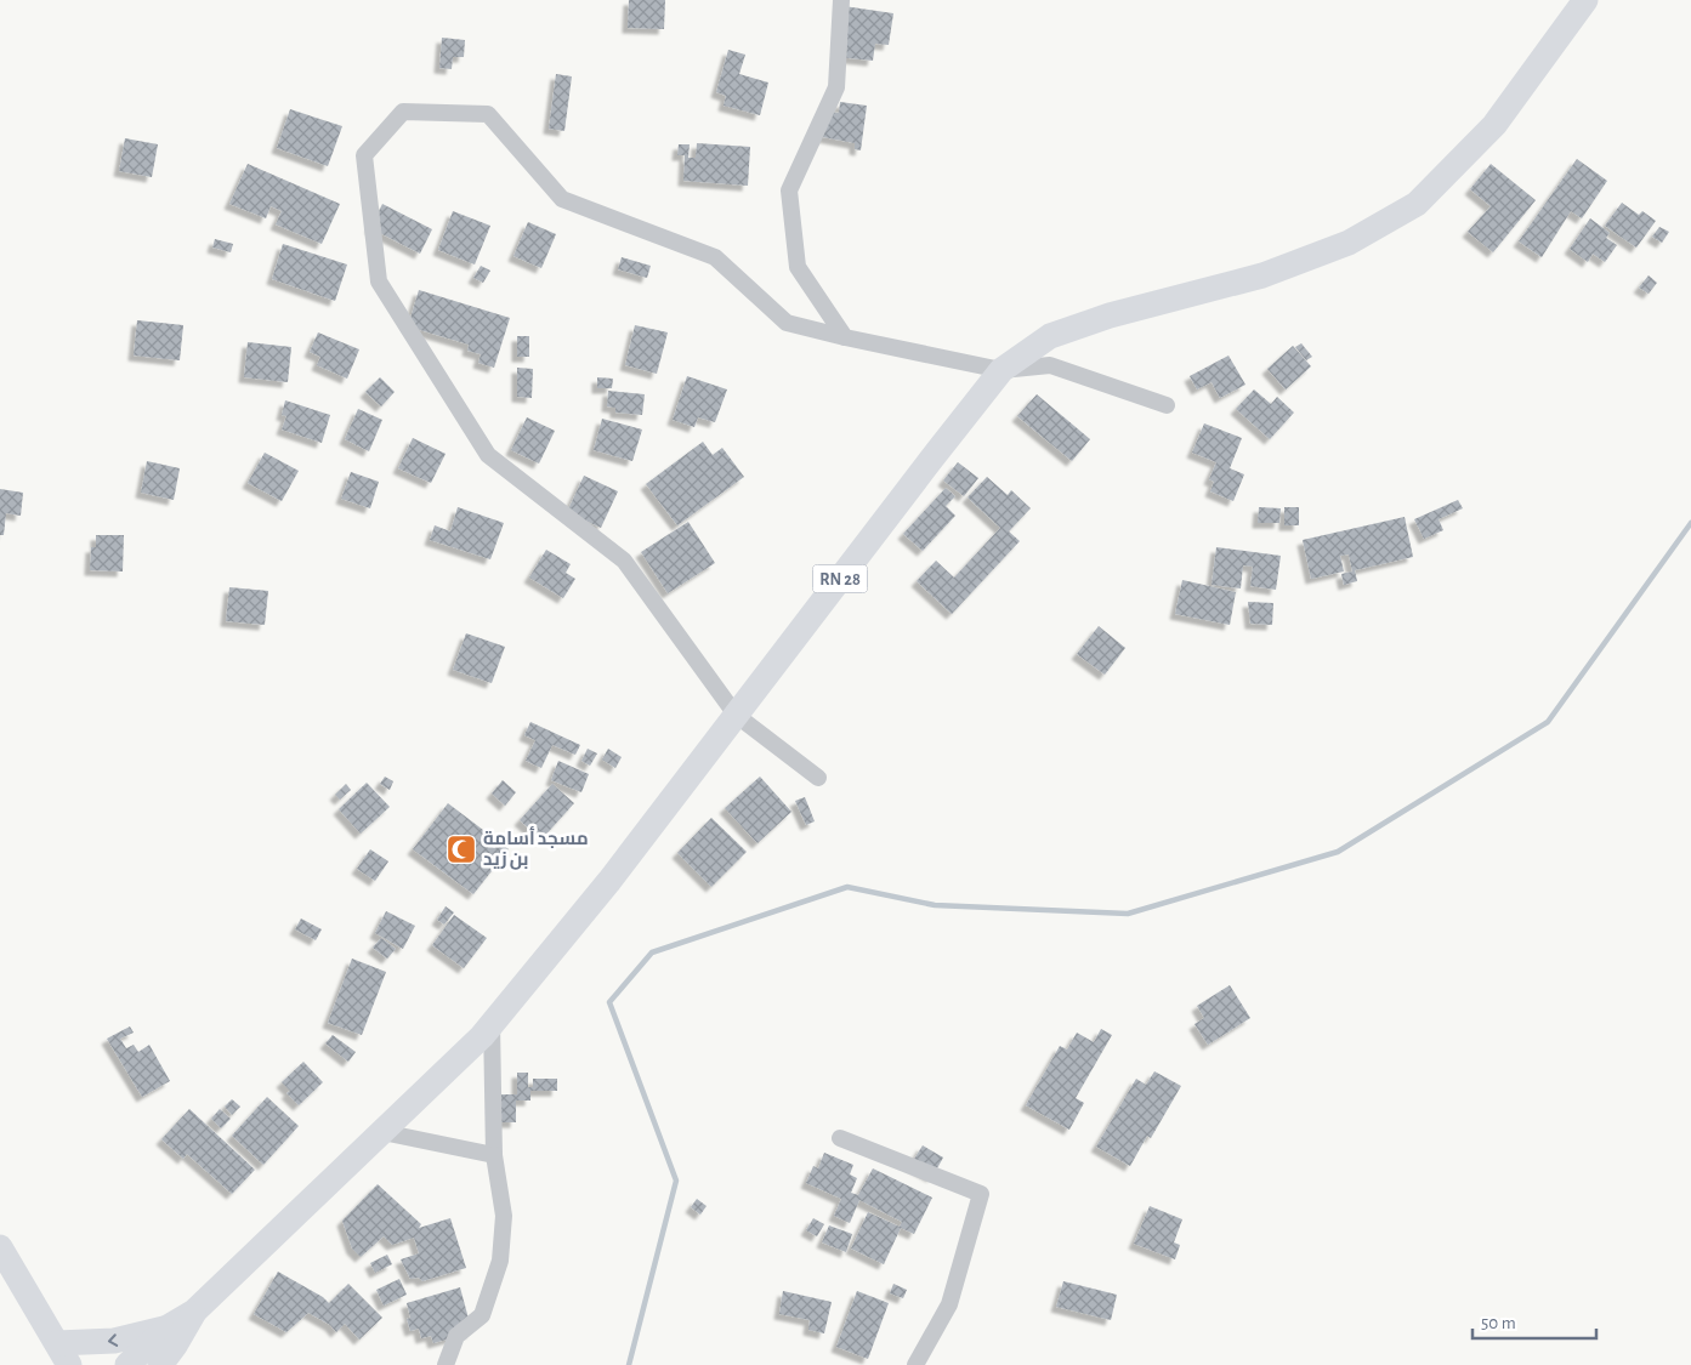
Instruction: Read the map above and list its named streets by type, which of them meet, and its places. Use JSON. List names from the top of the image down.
{
  "streets": {
    "main road": ["RN 28"]
  },
  "places": {
    "mosque": ["مسجد أسامة بن زيد"]
  },
  "scale_bar": "50 m"
}
